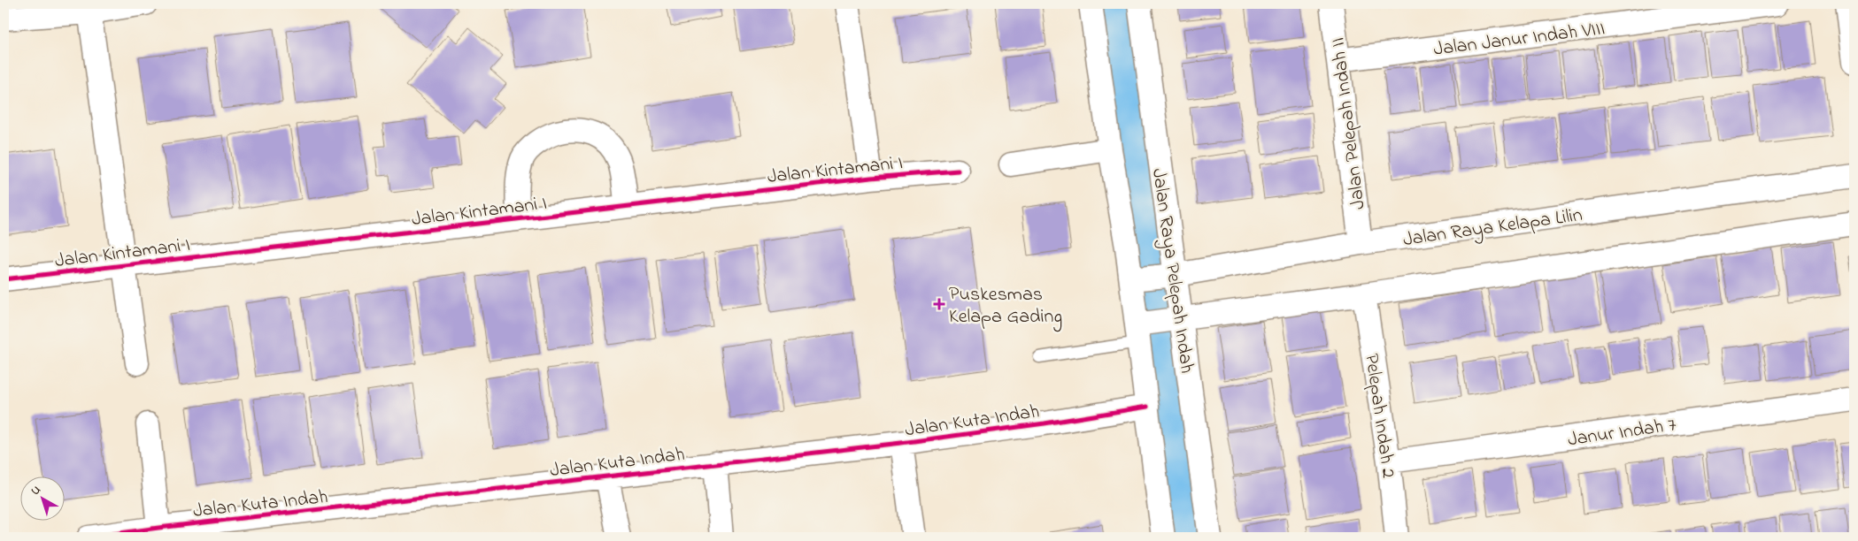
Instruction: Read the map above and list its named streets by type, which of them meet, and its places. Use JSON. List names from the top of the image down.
{
  "streets": {
    "street": [
      "Jalan Janur Indah VIII",
      "Jalan Pelepah Indah II",
      "Jalan Kintamani I",
      "Jalan Raya Kelapa Lilin",
      "Jalan Raya Pelepah Indah",
      "Pelepah Indah 2",
      "Jalan Kuta Indah",
      "Janur Indah 7"
    ]
  },
  "crossings": [
    ["Jalan Janur Indah VIII", "Jalan Pelepah Indah II"],
    ["Jalan Pelepah Indah II", "Jalan Raya Kelapa Lilin"],
    ["Jalan Raya Kelapa Lilin", "Jalan Raya Pelepah Indah"],
    ["Pelepah Indah 2", "Janur Indah 7"]
  ],
  "places": {
    "health": ["Puskesmas Kelapa Gading"]
  },
  "north": "top left"
}
